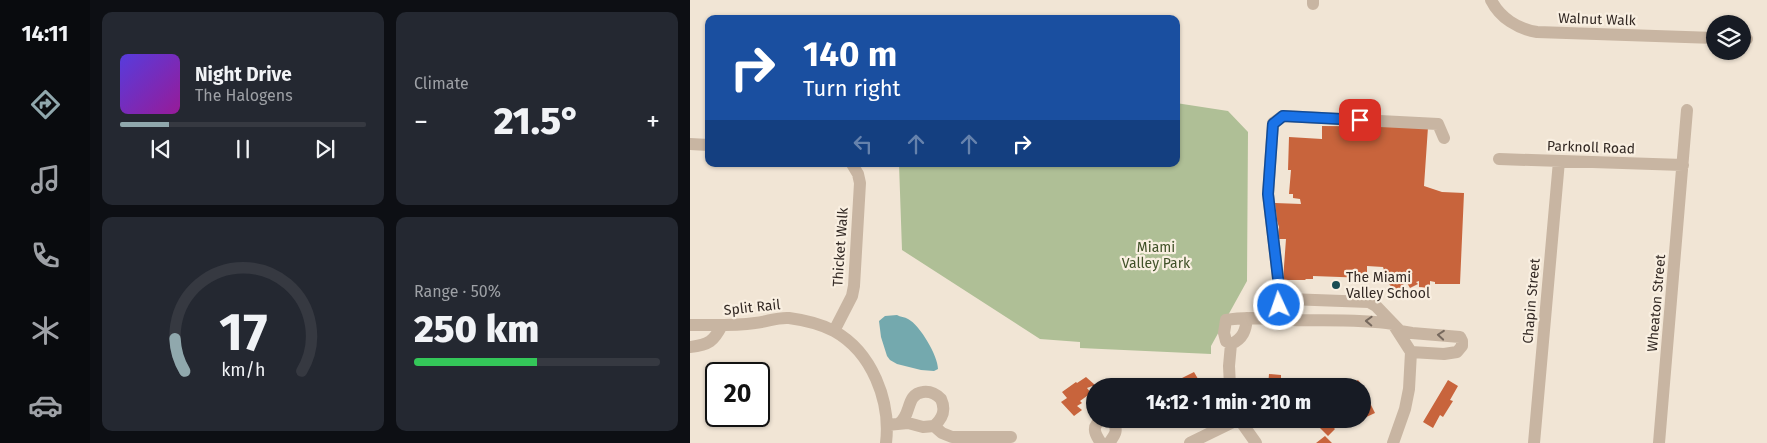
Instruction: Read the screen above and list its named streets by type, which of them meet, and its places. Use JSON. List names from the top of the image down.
{
  "streets": {
    "street": [
      "Walnut Walk",
      "Parknoll Road",
      "Thicket Walk",
      "Chapin Street",
      "Wheaton Street",
      "Split Rail"
    ]
  },
  "crossings": [
    ["Parknoll Road", "Chapin Street"],
    ["Parknoll Road", "Wheaton Street"],
    ["Thicket Walk", "Split Rail"]
  ],
  "parks": ["Miami Valley Park"],
  "places": ["The Miami Valley School"],
  "page": {
    "tabs": "14:11",
    "tile": [
      "Climate",
      ["Range · 50%", "250 km"]
    ],
    "turn": ["140 m", "Turn right"],
    "song": ["Night Drive", "The Halogens"],
    "heat": ["−", "21.5°", "+"],
    "limit": "20",
    "trip": "14:12 · 1 min · 210 m",
    "gauge": ["17", "km/h"]
  }
}
